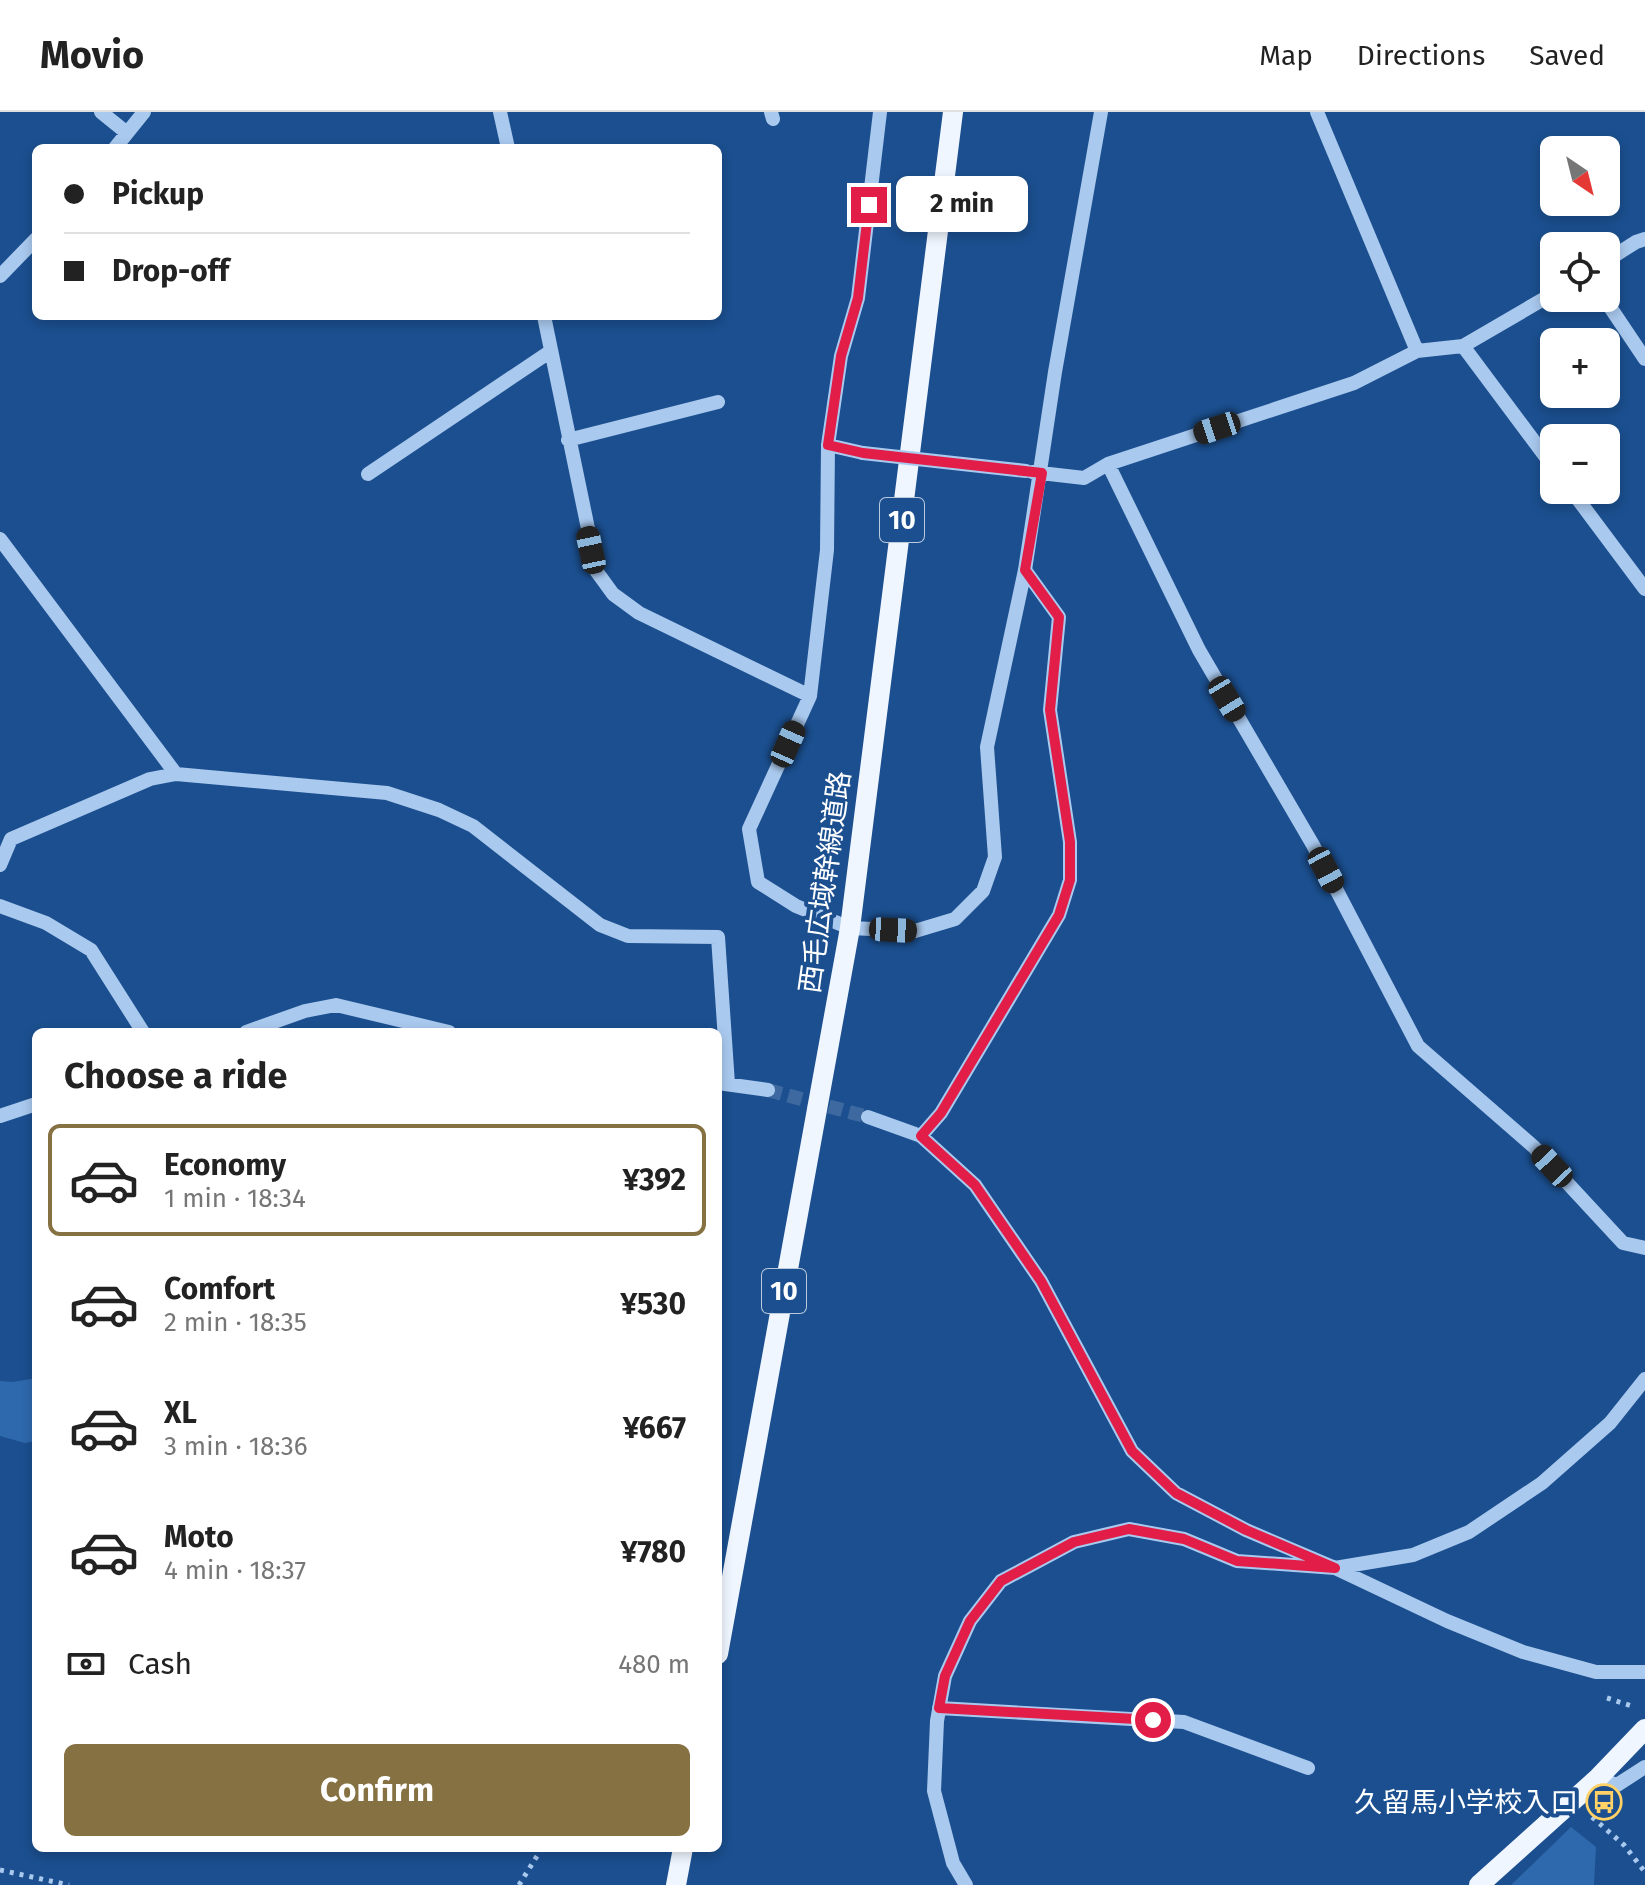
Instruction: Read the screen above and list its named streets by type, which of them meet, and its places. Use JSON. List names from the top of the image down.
{
  "streets": {
    "main road": ["10", "西毛広域幹線道路"]
  },
  "places": {
    "bus stop": ["久留馬小学校入口"]
  },
  "north": "bottom right",
  "page": {
    "header": "Movio",
    "nav": ["Map", "Directions", "Saved"],
    "map_buttons": ["+", "−"],
    "banner": ["Pickup", "Drop-off"],
    "bubble": "2 min",
    "heading": "Choose a ride",
    "list": [
      {
        "name": "Economy",
        "note": "1 min · 18:34",
        "value": "¥392"
      },
      {
        "name": "Comfort",
        "note": "2 min · 18:35",
        "value": "¥530"
      },
      {
        "name": "XL",
        "note": "3 min · 18:36",
        "value": "¥667"
      },
      {
        "name": "Moto",
        "note": "4 min · 18:37",
        "value": "¥780"
      }
    ],
    "pay": ["Cash", "480 m"],
    "buttons": "Confirm"
  }
}
